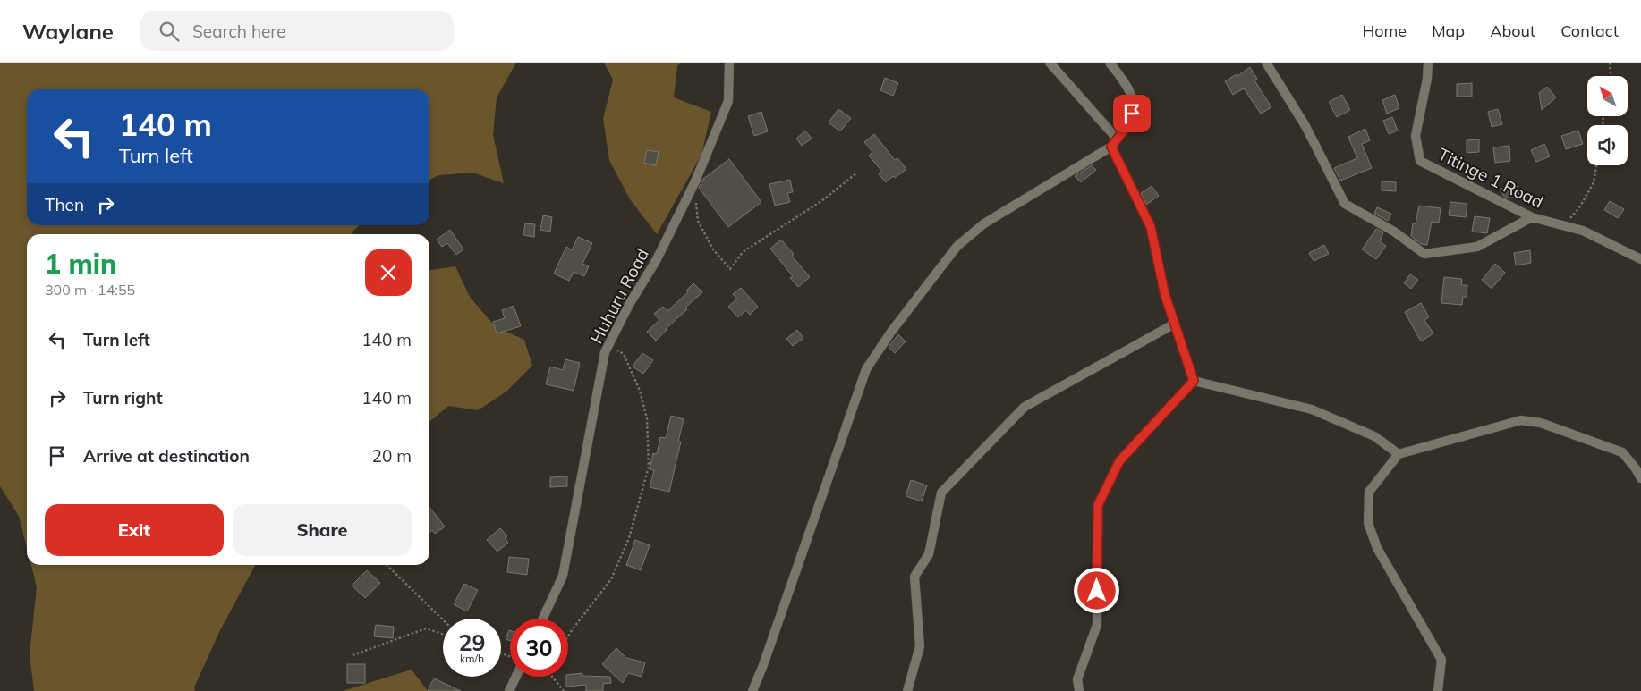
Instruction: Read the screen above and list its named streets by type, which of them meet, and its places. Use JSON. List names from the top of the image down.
{
  "streets": {
    "street": ["Titinge 1 Road", "Huhuru Road"]
  },
  "north": "top left",
  "page": {
    "header": "Waylane",
    "search": "Search here",
    "nav": [
      "Home",
      "Map",
      "About",
      "Contact"
    ],
    "turn": ["140 m", "Turn left"],
    "then": "Then",
    "heading": ["1 min", "300 m · 14:55"],
    "list": [
      {
        "name": "Turn left",
        "value": "140 m"
      },
      {
        "name": "Turn right",
        "value": "140 m"
      },
      {
        "name": "Arrive at destination",
        "value": "20 m"
      }
    ],
    "buttons": ["Exit", "Share"],
    "speed": "29 km/h",
    "limit": "30"
  }
}
